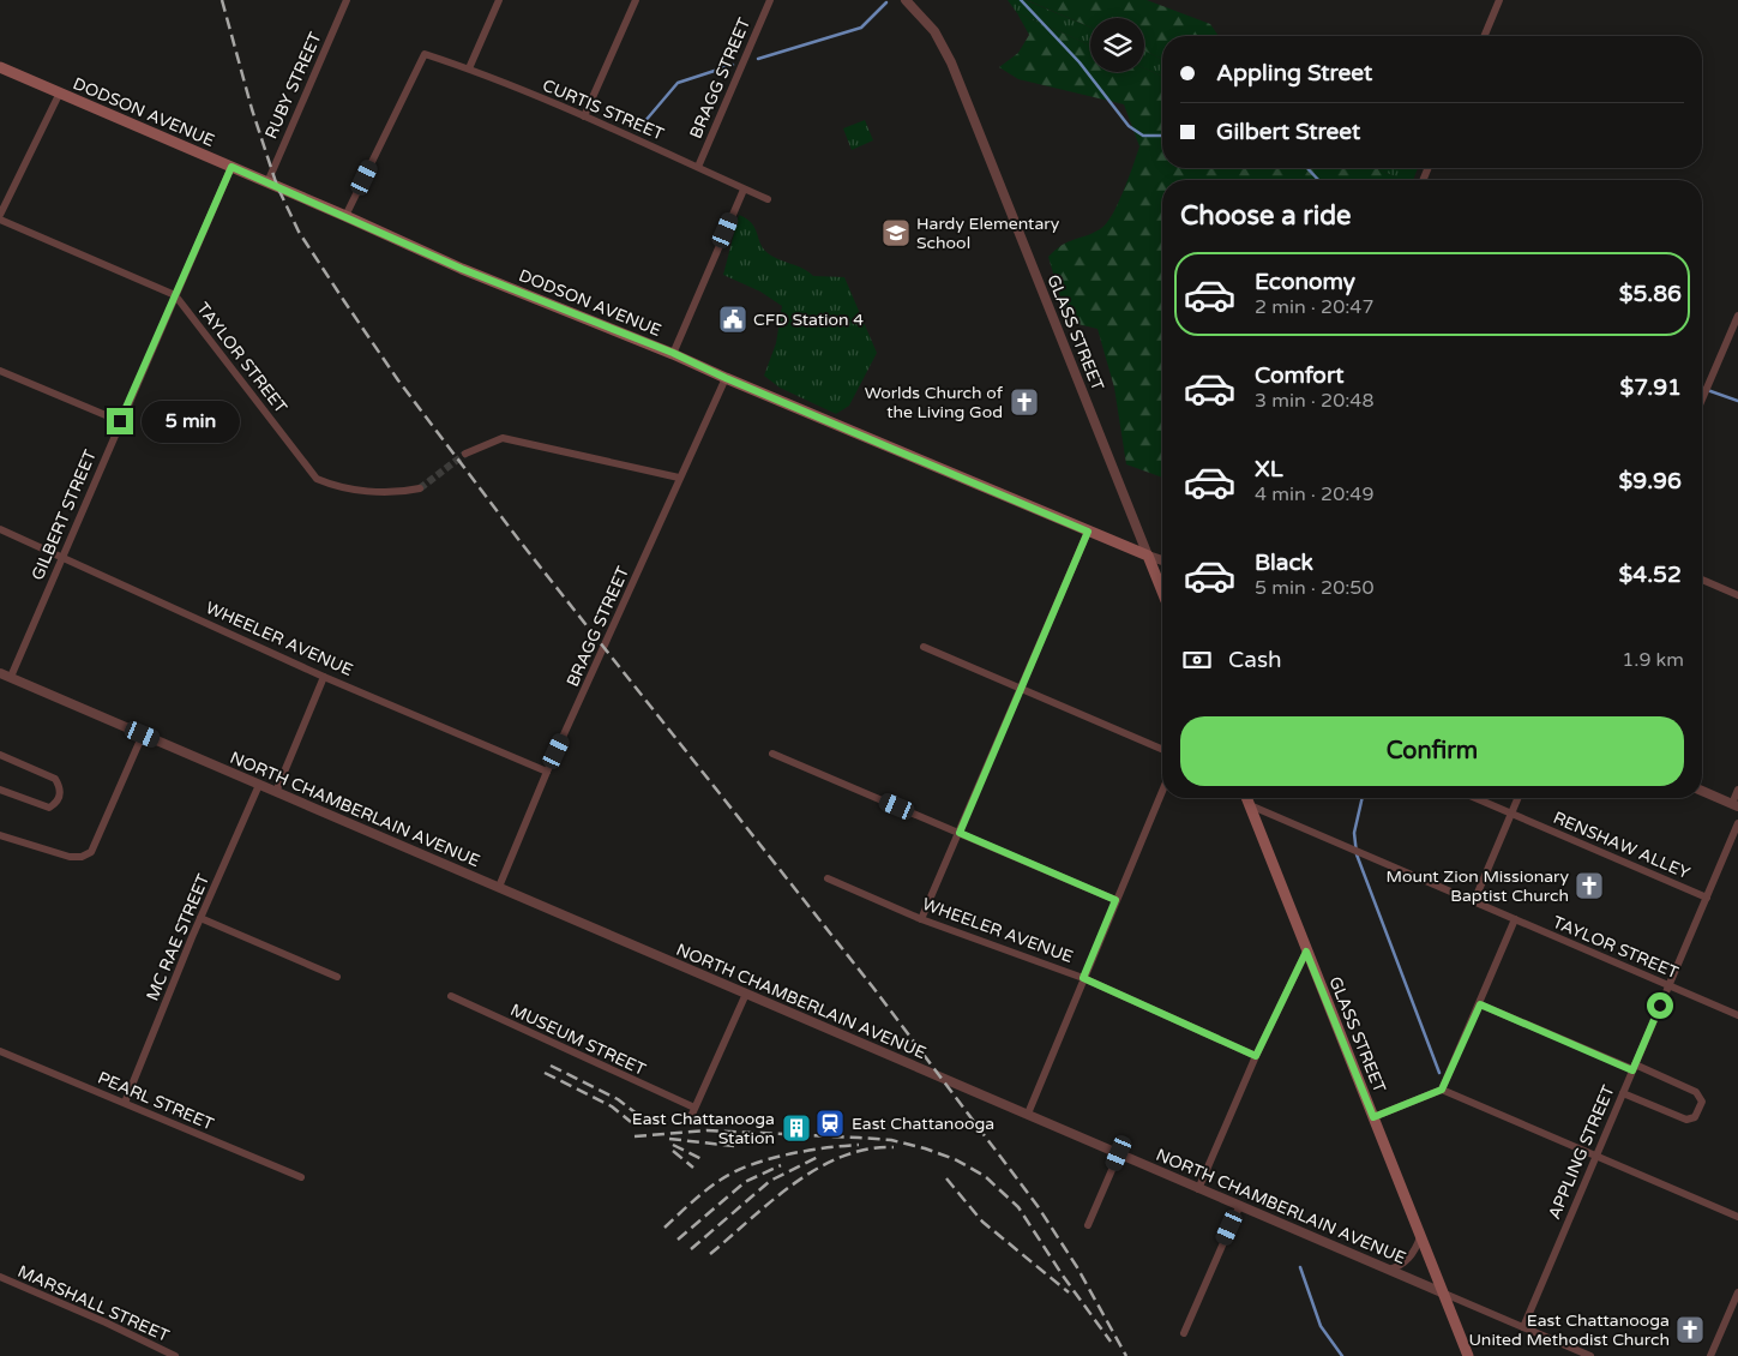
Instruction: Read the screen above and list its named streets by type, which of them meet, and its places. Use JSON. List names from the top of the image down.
{
  "streets": {
    "main road": ["DODSON AVENUE", "GLASS STREET"],
    "street": [
      "BRAGG STREET",
      "RUBY STREET",
      "CURTIS STREET",
      "TAYLOR STREET",
      "GILBERT STREET",
      "WHEELER AVENUE",
      "NORTH CHAMBERLAIN AVENUE",
      "RENSHAW ALLEY",
      "MC RAE STREET",
      "MUSEUM STREET",
      "PEARL STREET",
      "APPLING STREET",
      "MARSHALL STREET"
    ]
  },
  "crossings": [
    ["BRAGG STREET", "CURTIS STREET"],
    ["BRAGG STREET", "DODSON AVENUE"],
    ["BRAGG STREET", "WHEELER AVENUE"],
    ["BRAGG STREET", "NORTH CHAMBERLAIN AVENUE"],
    ["RUBY STREET", "DODSON AVENUE"],
    ["CURTIS STREET", "DODSON AVENUE"],
    ["DODSON AVENUE", "GLASS STREET"],
    ["DODSON AVENUE", "GILBERT STREET"],
    ["GLASS STREET", "TAYLOR STREET"],
    ["GLASS STREET", "NORTH CHAMBERLAIN AVENUE"],
    ["TAYLOR STREET", "GILBERT STREET"],
    ["TAYLOR STREET", "APPLING STREET"],
    ["GILBERT STREET", "WHEELER AVENUE"],
    ["GILBERT STREET", "NORTH CHAMBERLAIN AVENUE"],
    ["NORTH CHAMBERLAIN AVENUE", "MC RAE STREET"],
    ["NORTH CHAMBERLAIN AVENUE", "APPLING STREET"],
    ["RENSHAW ALLEY", "APPLING STREET"],
    ["MC RAE STREET", "PEARL STREET"]
  ],
  "places": {
    "school or university": ["Hardy Elementary School"],
    "public building": ["CFD Station 4"],
    "church": ["Worlds Church of the Living God", "Mount Zion Missionary Baptist Church", "East Chattanooga United Methodist Church"],
    "station": ["East Chattanooga"],
    "building": ["East Chattanooga Station"]
  },
  "page": {
    "banner": ["Appling Street", "Gilbert Street"],
    "heading": "Choose a ride",
    "list": [
      {
        "name": "Economy",
        "note": "2 min · 20:47",
        "value": "$5.86"
      },
      {
        "name": "Comfort",
        "note": "3 min · 20:48",
        "value": "$7.91"
      },
      {
        "name": "XL",
        "note": "4 min · 20:49",
        "value": "$9.96"
      },
      {
        "name": "Black",
        "note": "5 min · 20:50",
        "value": "$4.52"
      }
    ],
    "bubble": "5 min",
    "pay": ["Cash", "1.9 km"],
    "buttons": "Confirm"
  }
}
